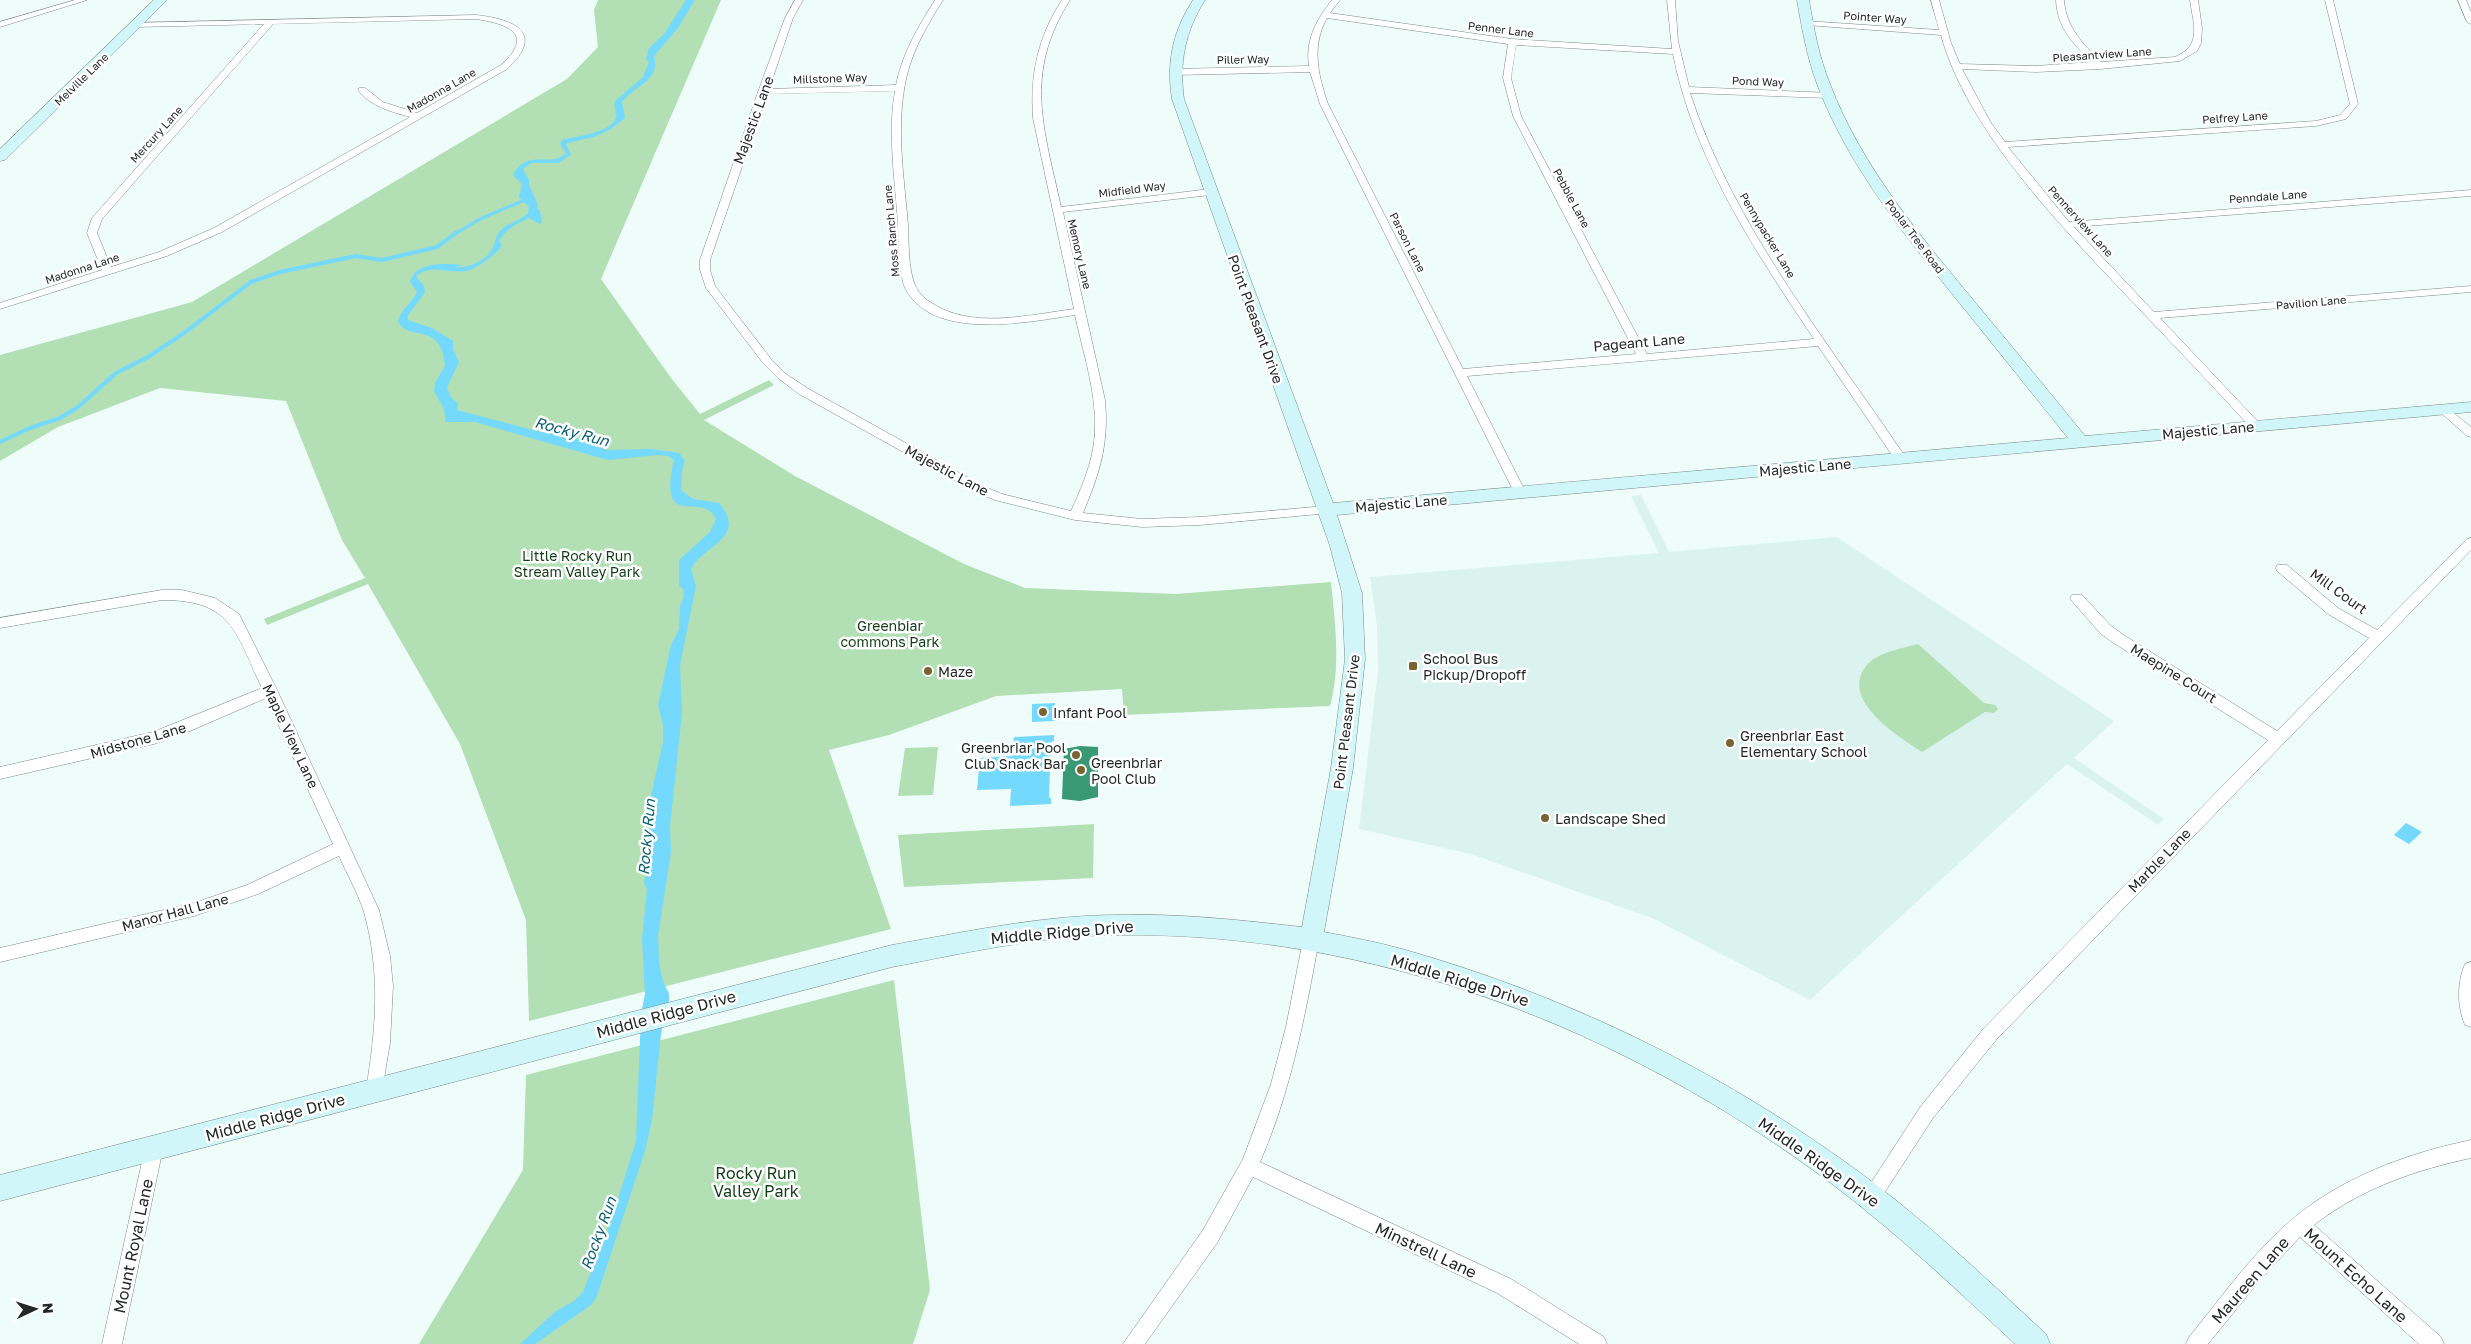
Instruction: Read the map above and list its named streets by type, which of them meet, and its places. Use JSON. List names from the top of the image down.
{
  "streets": {
    "street": [
      "Pointer Way",
      "Penner Lane",
      "Pleasantview Lane",
      "Piller Way",
      "Millstone Way",
      "Melville Lane",
      "Pond Way",
      "Madonna Lane",
      "Pelfrey Lane",
      "Majestic Lane",
      "Mercury Lane",
      "Midfield Way",
      "Penndale Lane",
      "Pebble Lane",
      "Pennerview Lane",
      "Moss Ranch Lane",
      "Pennypacker Lane",
      "Poplar Tree Road",
      "Parson Lane",
      "Memory Lane",
      "Pavilion Lane",
      "Point Pleasant Drive",
      "Pageant Lane",
      "Mill Court",
      "Maepine Court",
      "Maple View Lane",
      "Midstone Lane",
      "Marble Lane",
      "Manor Hall Lane",
      "Middle Ridge Drive",
      "Mount Royal Lane",
      "Minstrell Lane",
      "Mount Echo Lane",
      "Maureen Lane"
    ]
  },
  "crossings": [
    ["Pointer Way", "Pennerview Lane"],
    ["Pointer Way", "Poplar Tree Road"],
    ["Penner Lane", "Pebble Lane"],
    ["Penner Lane", "Pennypacker Lane"],
    ["Penner Lane", "Parson Lane"],
    ["Pleasantview Lane", "Pennerview Lane"],
    ["Piller Way", "Parson Lane"],
    ["Piller Way", "Point Pleasant Drive"],
    ["Millstone Way", "Majestic Lane"],
    ["Millstone Way", "Moss Ranch Lane"],
    ["Melville Lane", "Madonna Lane"],
    ["Pond Way", "Pennypacker Lane"],
    ["Pond Way", "Poplar Tree Road"],
    ["Madonna Lane", "Mercury Lane"],
    ["Pelfrey Lane", "Pennerview Lane"],
    ["Majestic Lane", "Pennerview Lane"],
    ["Majestic Lane", "Pennypacker Lane"],
    ["Majestic Lane", "Poplar Tree Road"],
    ["Majestic Lane", "Parson Lane"],
    ["Majestic Lane", "Memory Lane"],
    ["Majestic Lane", "Point Pleasant Drive"],
    ["Midfield Way", "Memory Lane"],
    ["Midfield Way", "Point Pleasant Drive"],
    ["Penndale Lane", "Pennerview Lane"],
    ["Pebble Lane", "Pageant Lane"],
    ["Pennerview Lane", "Pavilion Lane"],
    ["Moss Ranch Lane", "Memory Lane"],
    ["Pennypacker Lane", "Pageant Lane"],
    ["Parson Lane", "Pageant Lane"],
    ["Point Pleasant Drive", "Middle Ridge Drive"],
    ["Point Pleasant Drive", "Minstrell Lane"],
    ["Mill Court", "Marble Lane"],
    ["Maepine Court", "Marble Lane"],
    ["Maple View Lane", "Midstone Lane"],
    ["Maple View Lane", "Manor Hall Lane"],
    ["Maple View Lane", "Middle Ridge Drive"],
    ["Marble Lane", "Middle Ridge Drive"],
    ["Middle Ridge Drive", "Mount Royal Lane"],
    ["Mount Echo Lane", "Maureen Lane"]
  ],
  "water": ["Rocky Run"],
  "parks": ["Little Rocky Run Stream Valley Park", "Greenbiar commons Park", "Rocky Run Valley Park"],
  "places": {
    "transit": ["School Bus Pickup/Dropoff"],
    "other": [
      "Maze",
      "Infant Pool",
      "Greenbriar East Elementary School",
      "Greenbriar Pool Club Snack Bar",
      "Greenbriar Pool Club",
      "Landscape Shed"
    ]
  },
  "north": "right"
}
